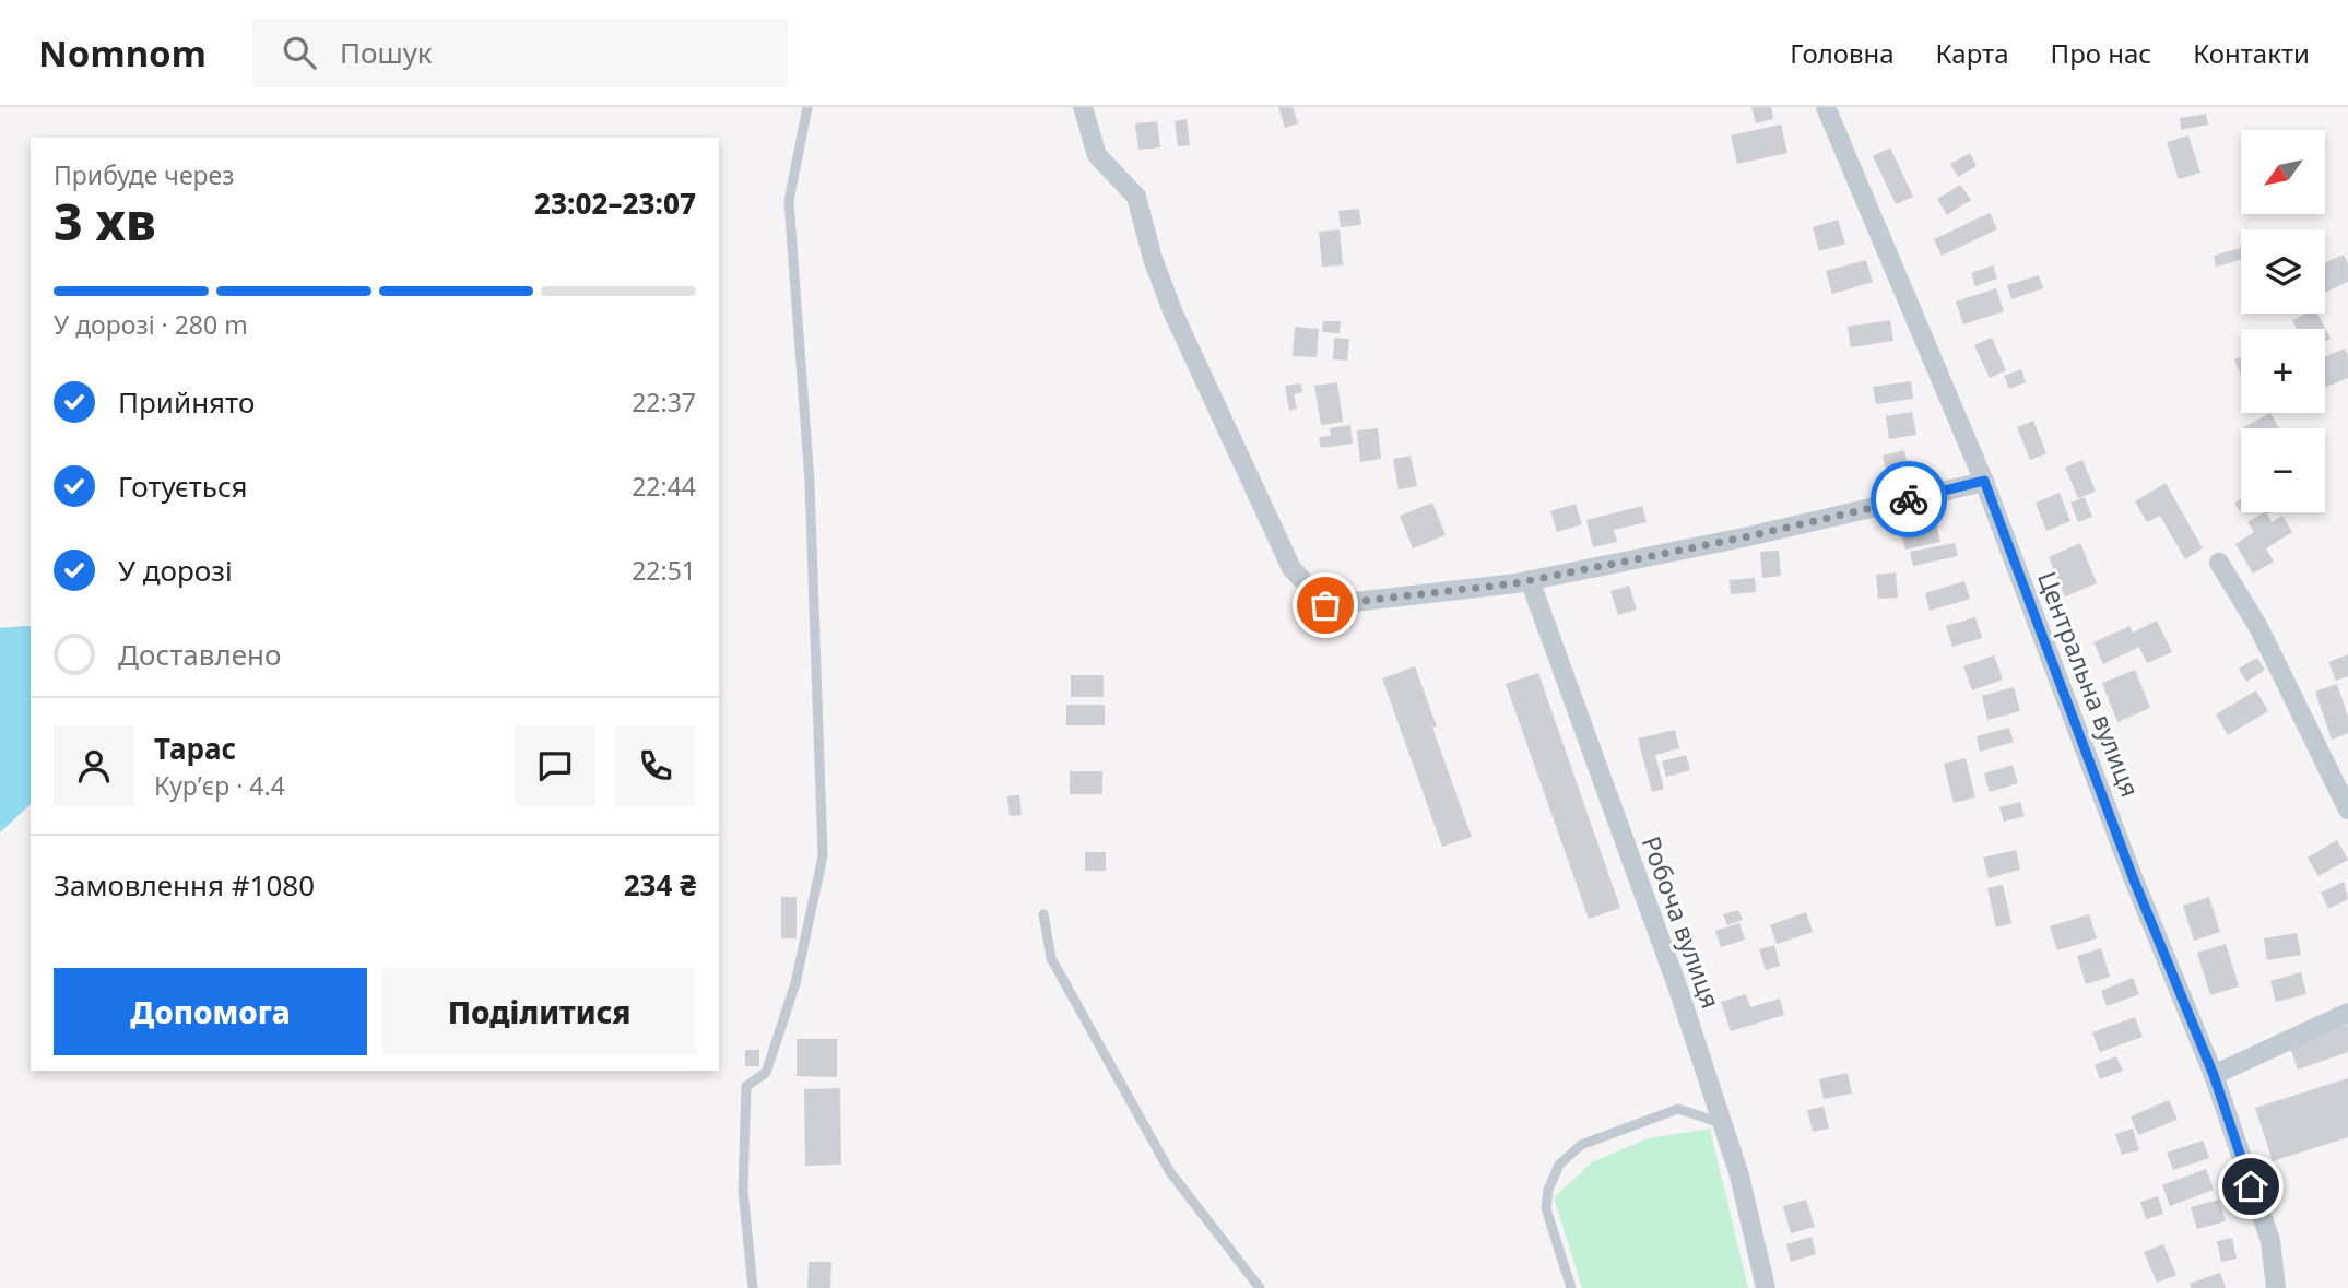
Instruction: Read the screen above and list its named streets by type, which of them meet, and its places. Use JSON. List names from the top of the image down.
{
  "streets": {
    "street": ["Центральна вулиця", "Робоча вулиця"]
  },
  "north": "bottom left",
  "page": {
    "header": "Nomnom",
    "search": "Пошук",
    "nav": [
      "Головна",
      "Карта",
      "Про нас",
      "Контакти"
    ],
    "map_buttons": ["+", "−"],
    "heading": ["3 хв", "Прибуде через", "23:02–23:07"],
    "panel": [
      "Тарас",
      "Кур’єр · 4.4",
      "Замовлення #1080",
      "234 ₴"
    ],
    "bar": "У дорозі · 280 m",
    "list": [
      ["Прийнято", "22:37"],
      ["Готується", "22:44"],
      ["У дорозі", "22:51"],
      "Доставлено"
    ],
    "buttons": ["Допомога", "Поділитися"]
  }
}
